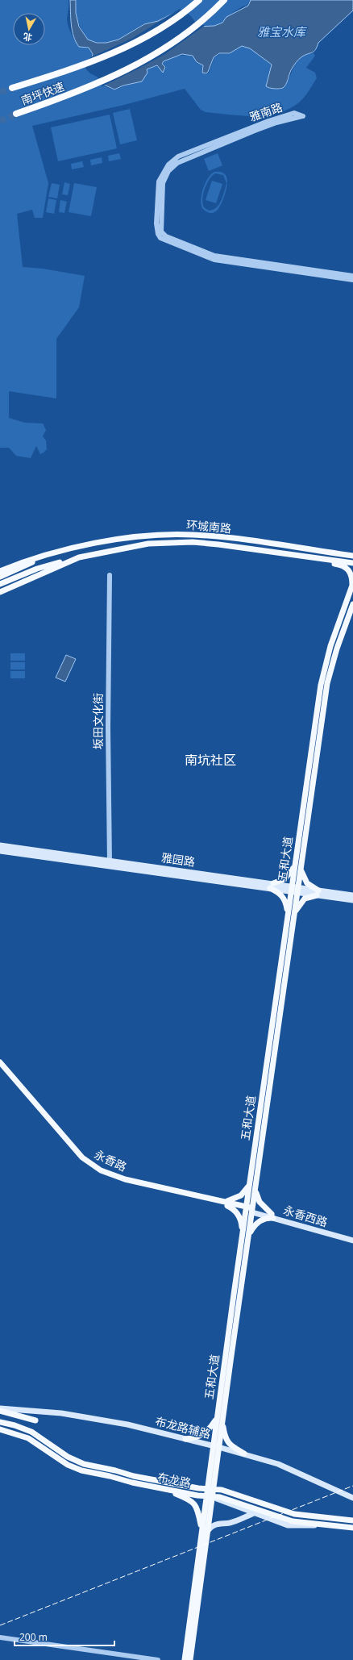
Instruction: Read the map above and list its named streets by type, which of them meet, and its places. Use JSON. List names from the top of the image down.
{
  "streets": {
    "highway": ["南坪快速"],
    "main road": [
      "环城南路",
      "五和大道",
      "雅园路",
      "永香路",
      "永香西路",
      "布龙路辅路",
      "布龙路"
    ],
    "street": ["雅南路", "坂田文化街"]
  },
  "crossings": [
    ["坂田文化街", "雅园路"],
    ["五和大道", "雅园路"],
    ["五和大道", "永香路"],
    ["五和大道", "永香西路"],
    ["五和大道", "布龙路辅路"],
    ["五和大道", "布龙路"],
    ["永香路", "永香西路"]
  ],
  "districts": ["南坑社区"],
  "water": ["雅宝水库"],
  "scale_bar": "200 m",
  "north": "bottom"
}
